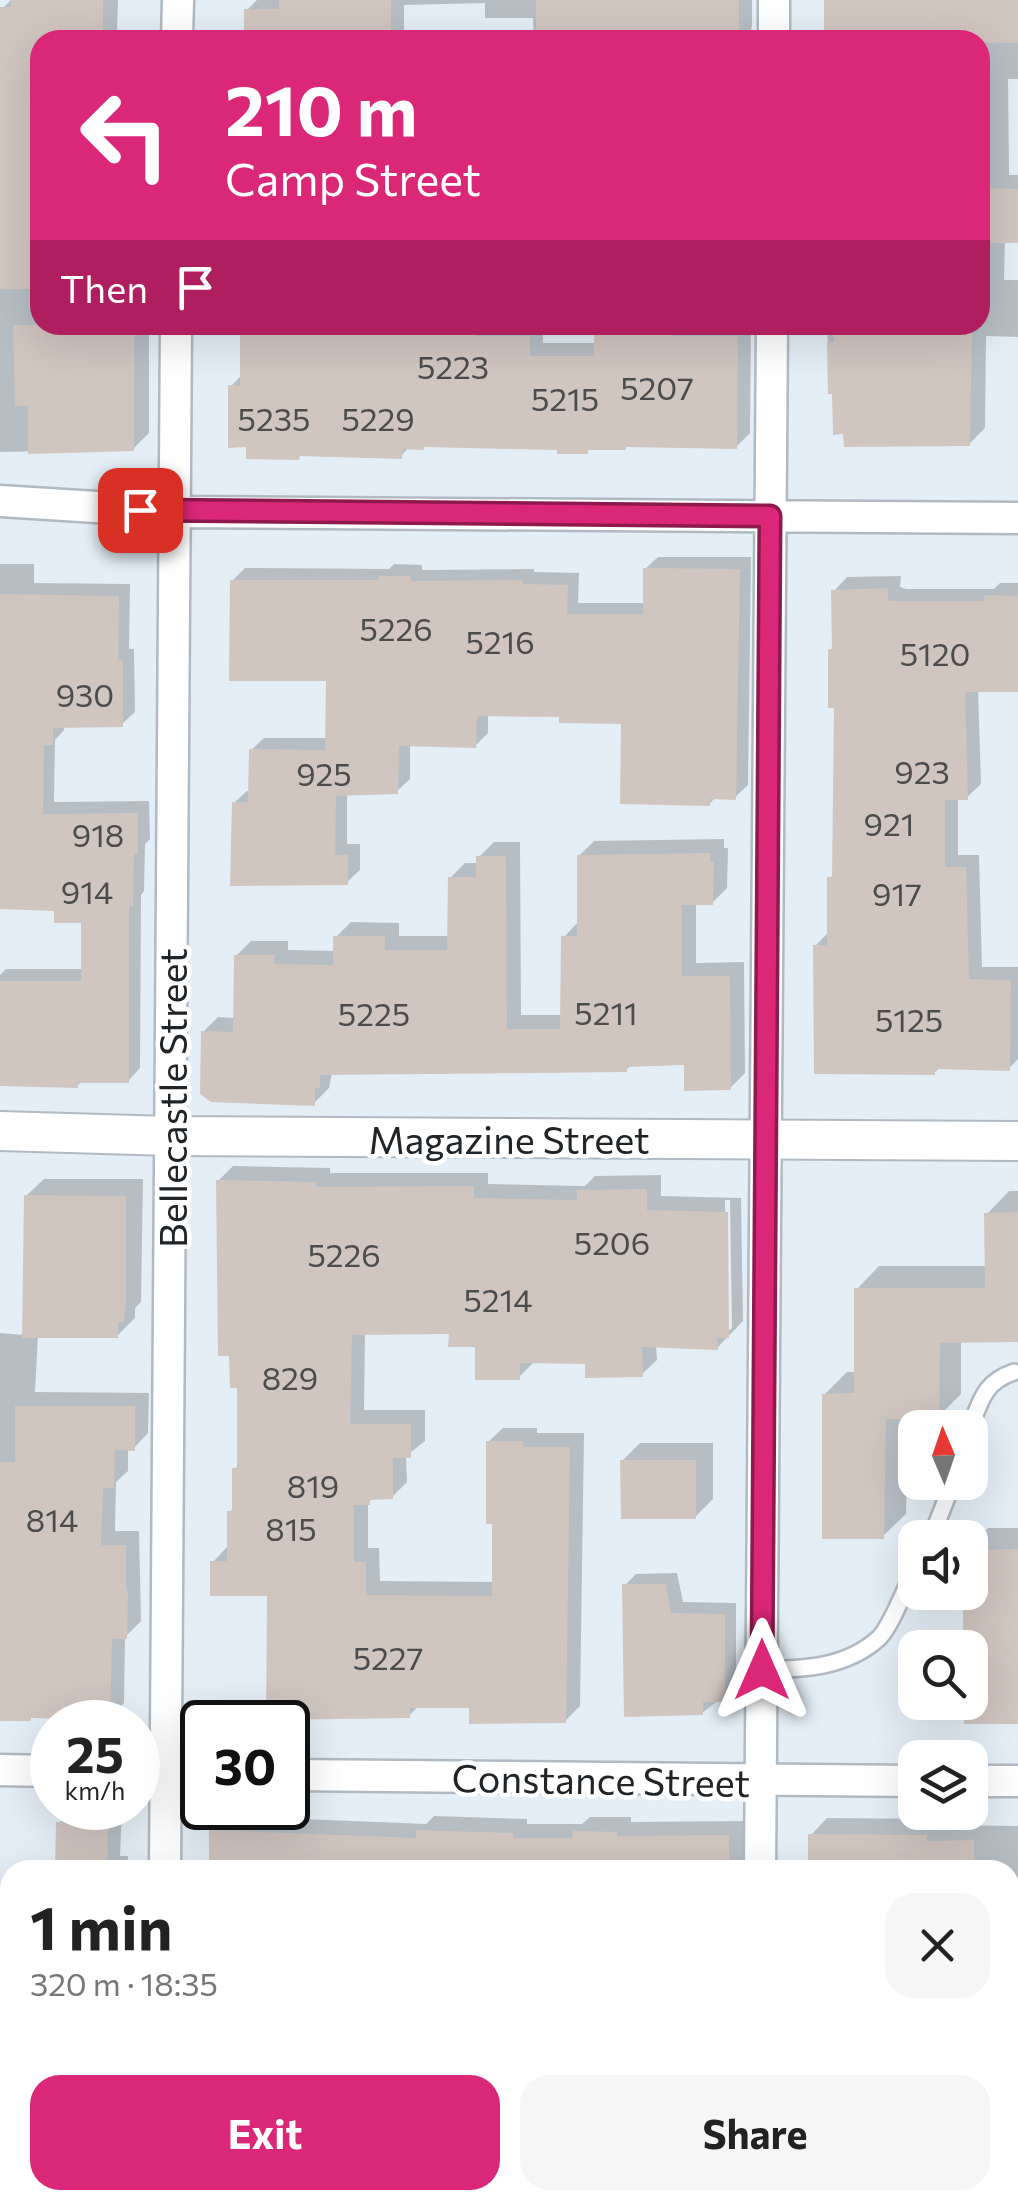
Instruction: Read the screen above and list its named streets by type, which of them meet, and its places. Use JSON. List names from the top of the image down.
{
  "streets": {
    "street": ["Bellecastle Street", "Magazine Street", "Constance Street"]
  },
  "crossings": [
    ["Bellecastle Street", "Magazine Street"]
  ],
  "house_numbers": [
    "5223",
    "5207",
    "5215",
    "5235",
    "5229",
    "5226",
    "5216",
    "5120",
    "930",
    "923",
    "925",
    "921",
    "918",
    "914",
    "917",
    "5211",
    "5225",
    "5125",
    "5206",
    "5226",
    "5214",
    "829",
    "819",
    "814",
    "815",
    "5227"
  ],
  "north": "top",
  "page": {
    "turn": ["210 m", "Camp Street"],
    "then": "Then",
    "speed": "25 km/h",
    "limit": "30",
    "heading": ["1 min", "320 m · 18:35"],
    "buttons": ["Exit", "Share"]
  }
}
